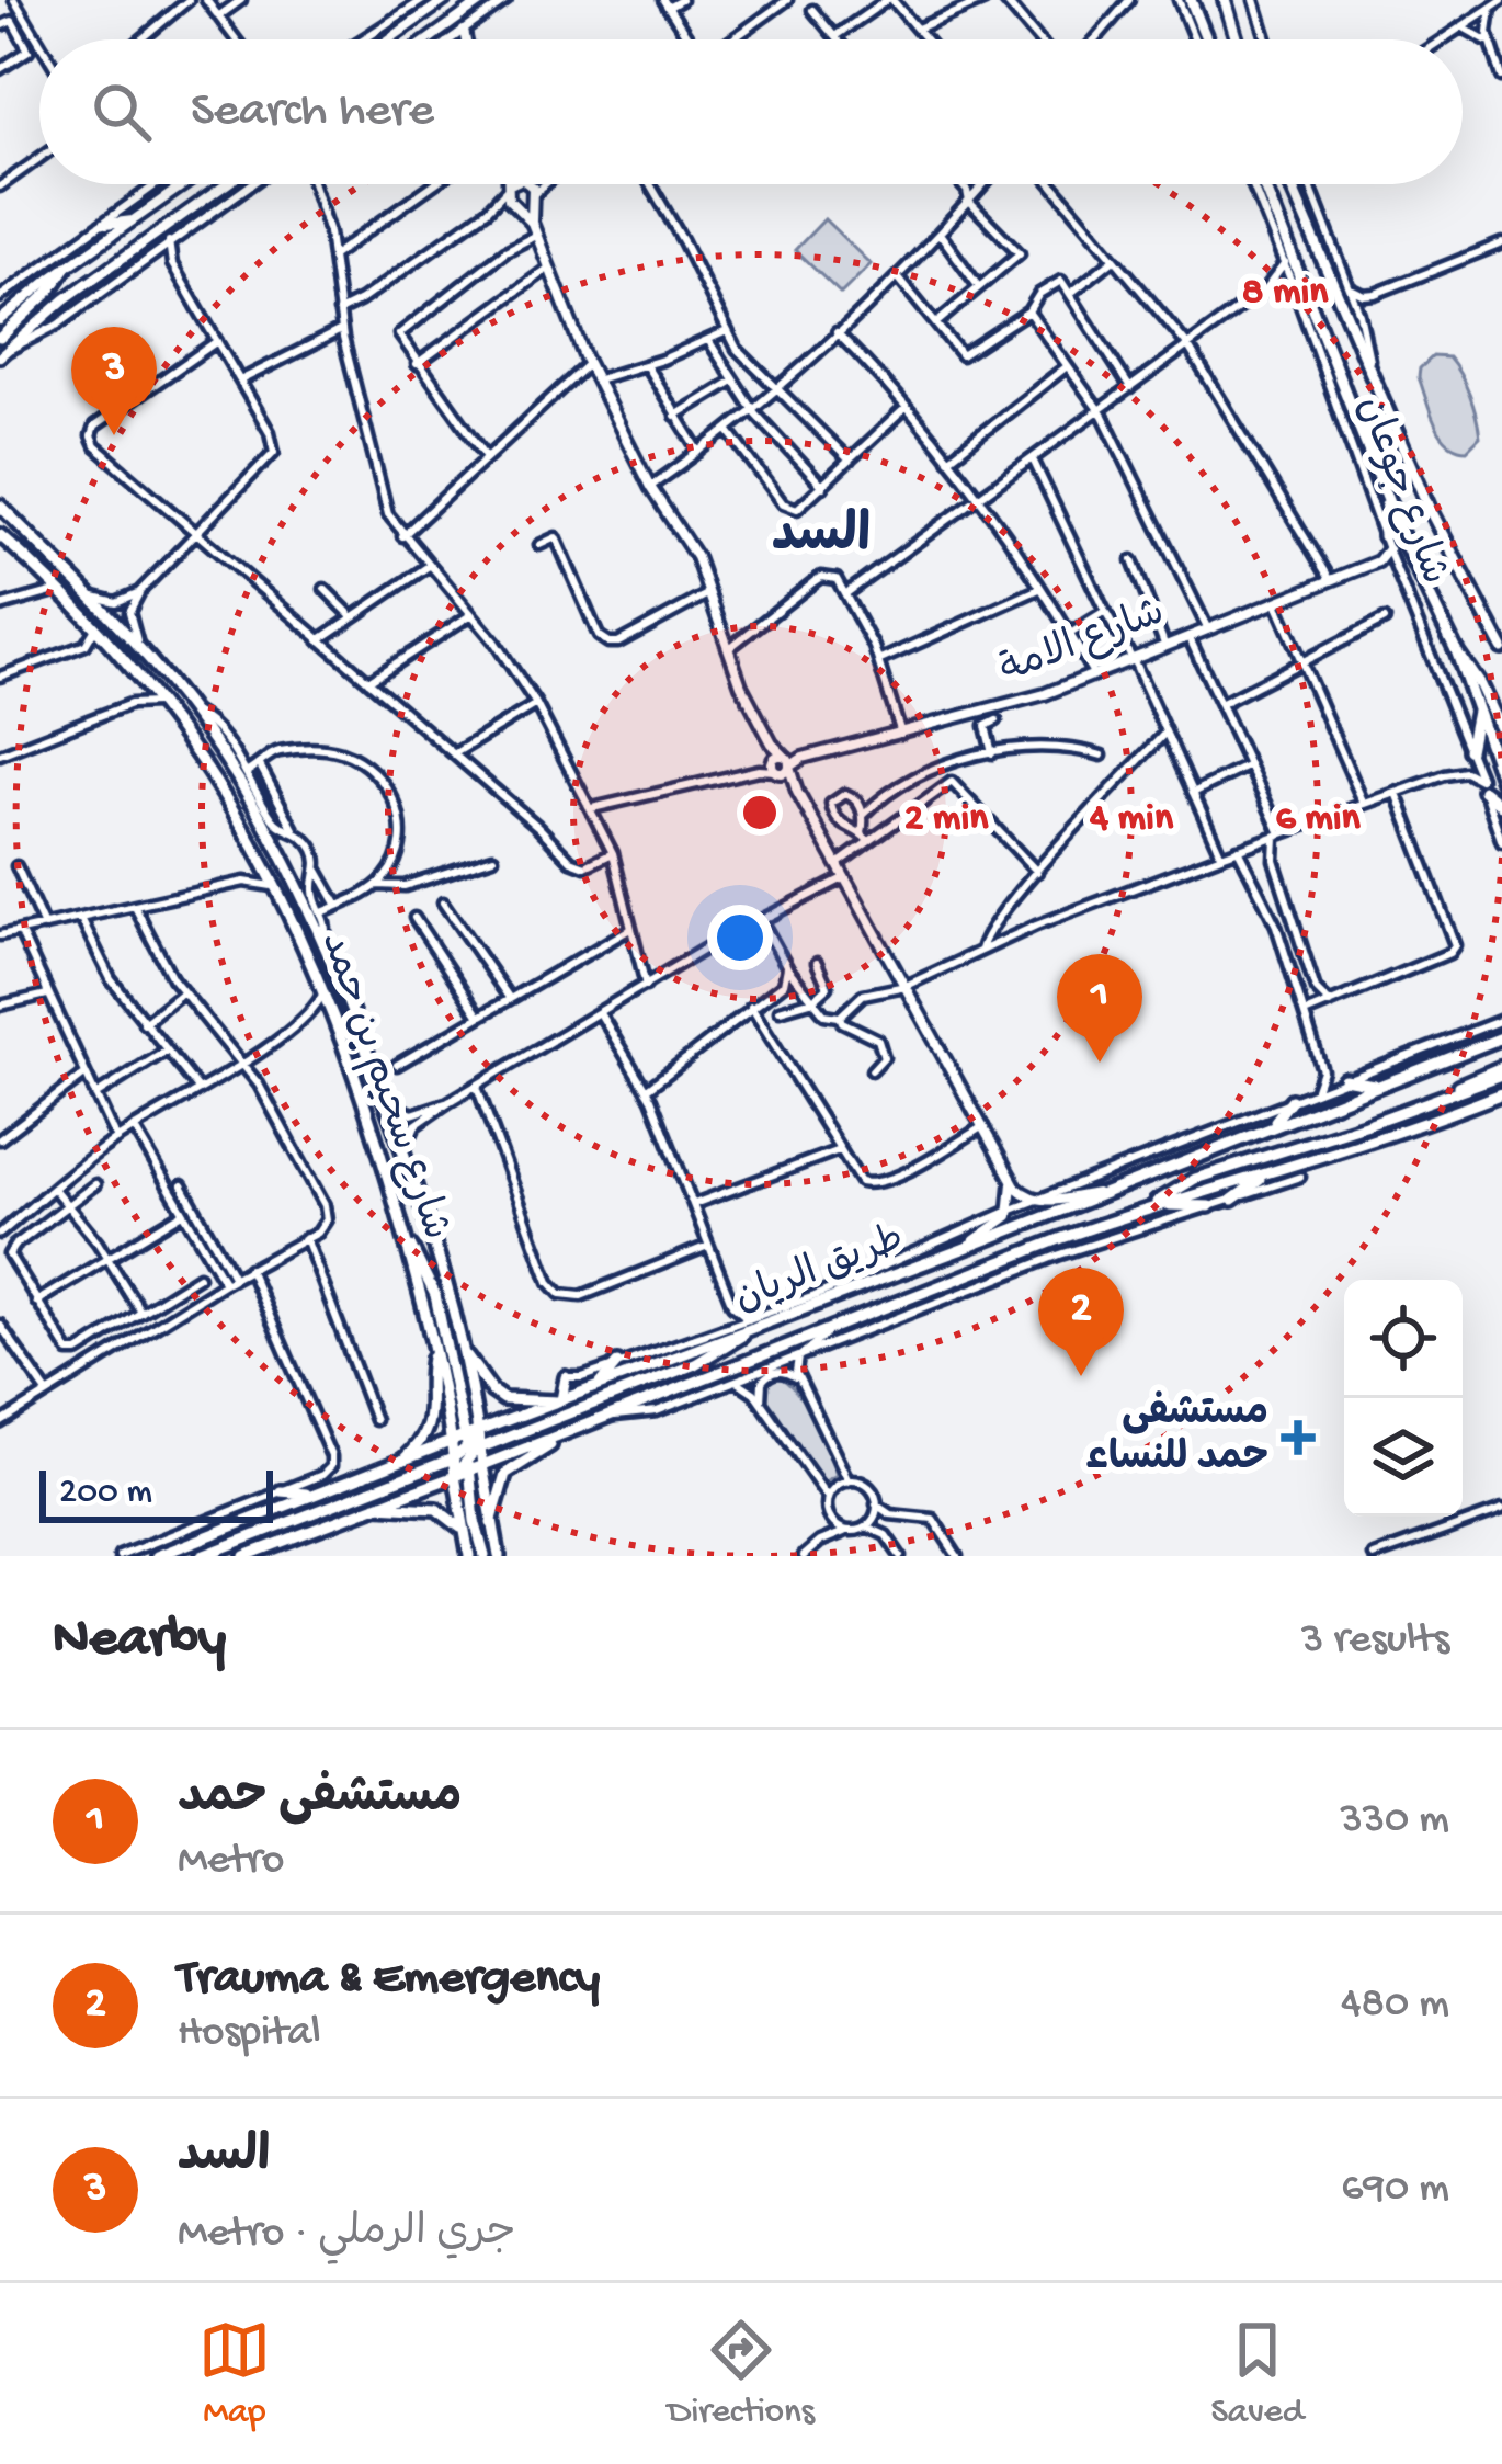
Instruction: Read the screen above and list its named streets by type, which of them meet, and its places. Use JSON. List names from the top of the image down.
{
  "streets": {
    "main road": ["شارع جوعان", "شارع سحيم بن حمد", "طريق الريان"],
    "street": ["شارع الامة"]
  },
  "crossings": [
    ["شارع سحيم بن حمد", "طريق الريان"]
  ],
  "districts": ["السد"],
  "places": {
    "health": ["مستشفى حمد للنساء"]
  },
  "scale_bar": "200 m",
  "page": {
    "search": "Search here",
    "pins": ["3", "1", "2"],
    "scale": "200 m",
    "heading": ["Nearby", "3 results"],
    "list": [
      {
        "mark": "1",
        "name": "مستشفى حمد",
        "note": "Metro",
        "value": "330 m"
      },
      {
        "mark": "2",
        "name": "Trauma & Emergency",
        "note": "Hospital",
        "value": "480 m"
      },
      {
        "mark": "3",
        "name": "السد",
        "note": "Metro · جري الرملي",
        "value": "690 m"
      }
    ],
    "nav": ["Map", "Directions", "Saved"]
  },
  "rings": [
    "8 min",
    "2 min",
    "4 min",
    "6 min"
  ]
}
